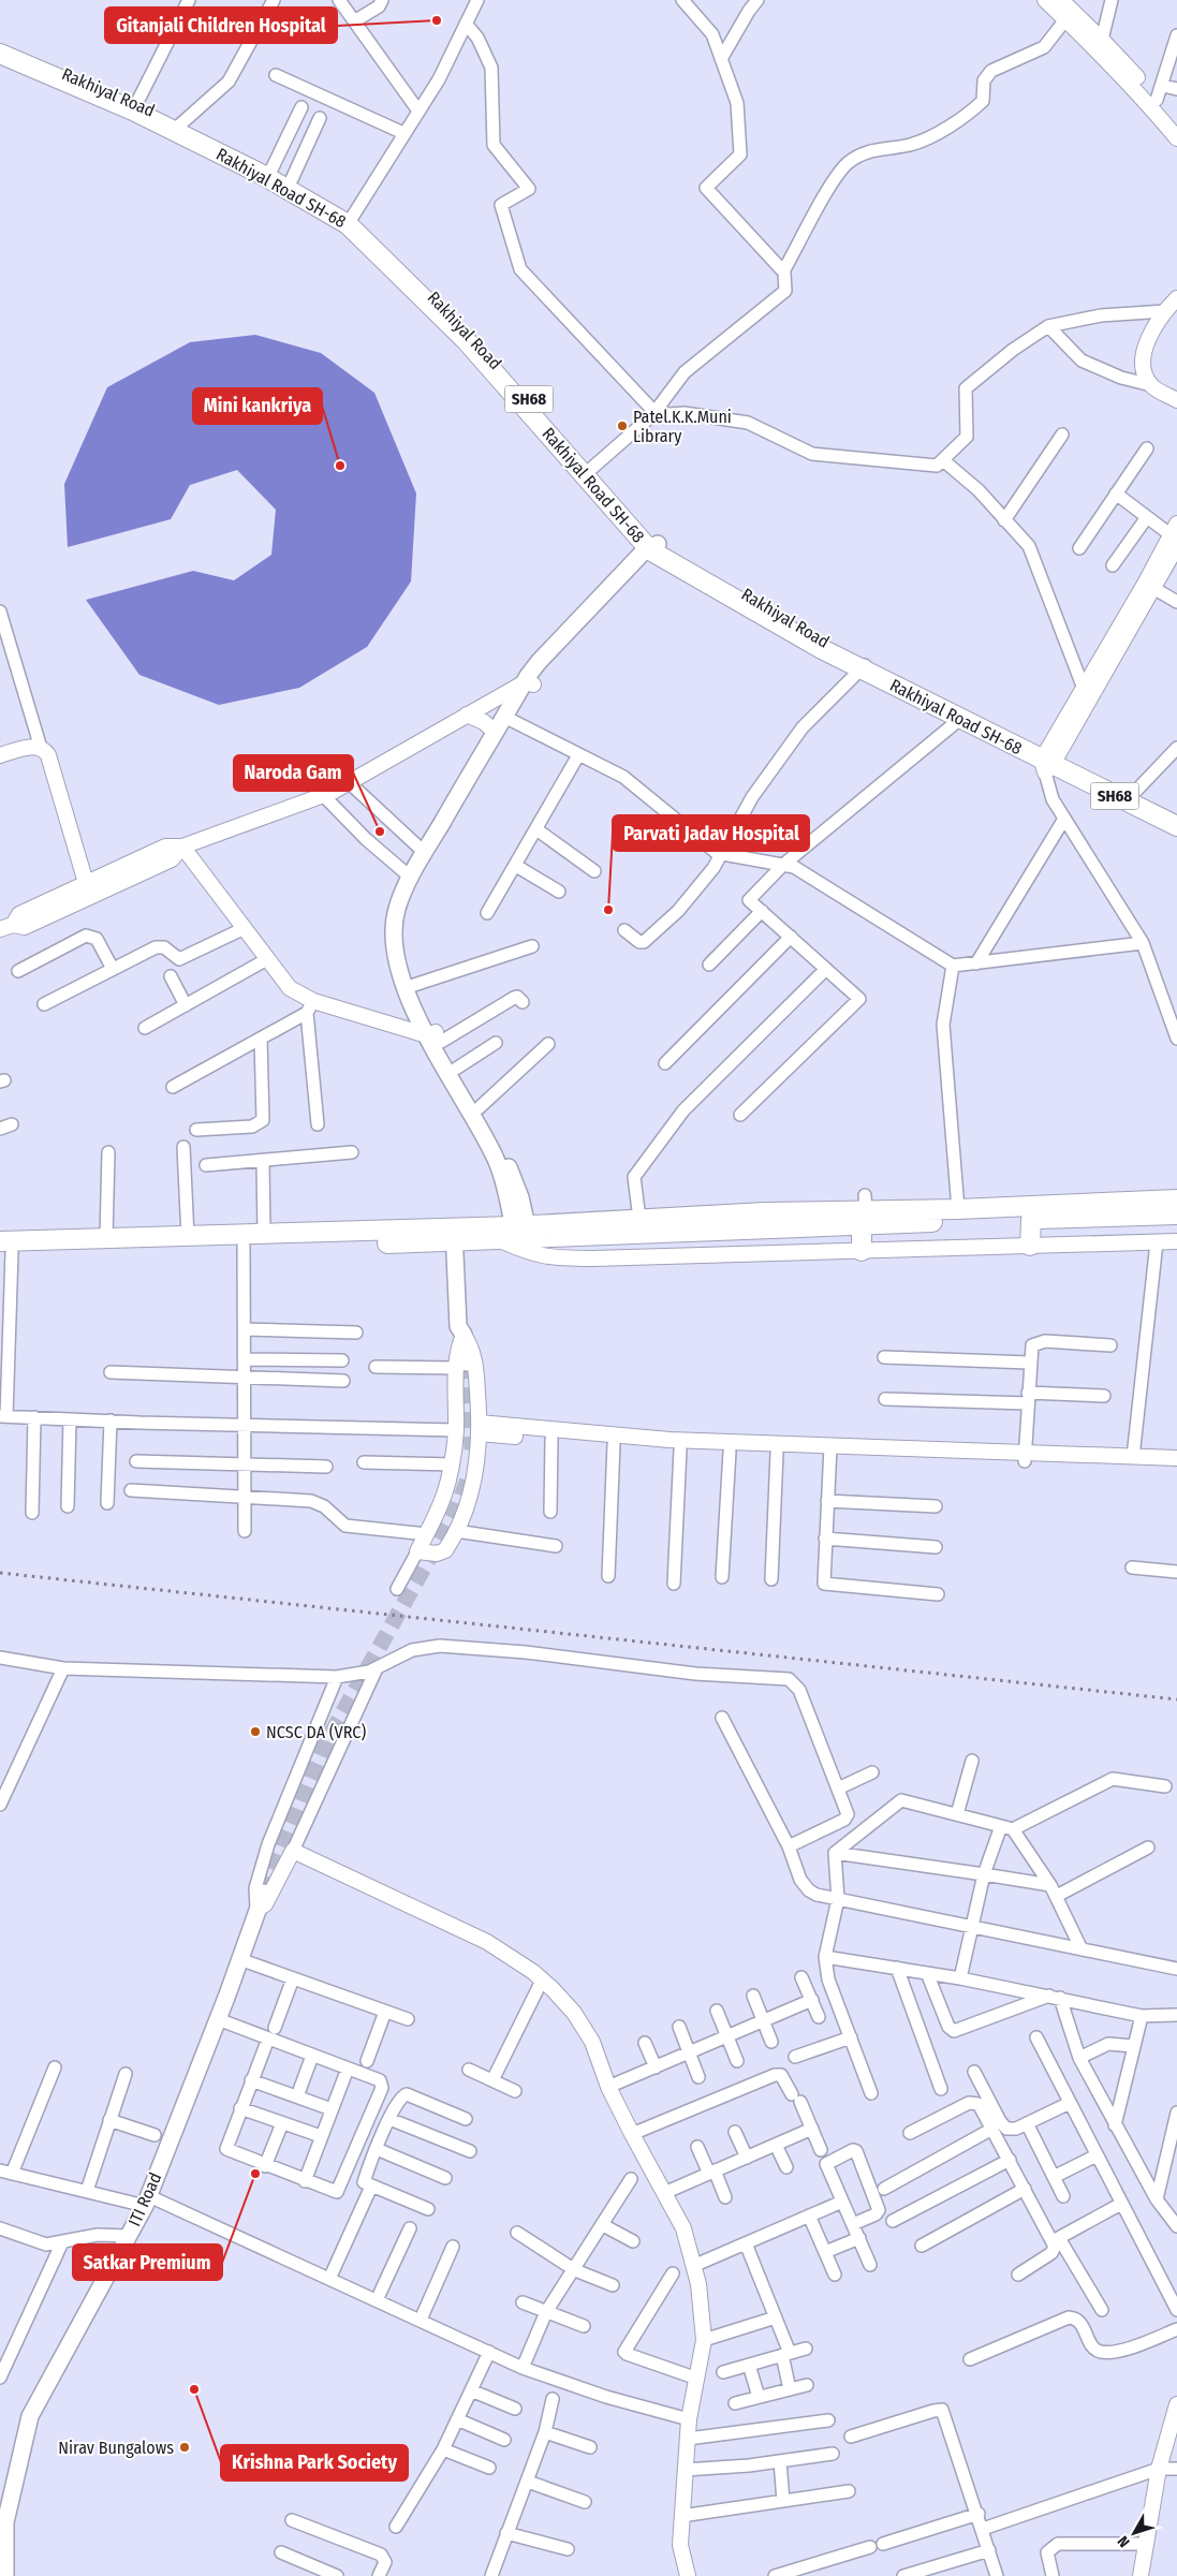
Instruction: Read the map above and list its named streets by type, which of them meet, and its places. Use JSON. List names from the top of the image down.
{
  "streets": {
    "main road": [
      "Rakhiyal Road",
      "Rakhiyal Road SH-68",
      "SH68",
      "ITI Road"
    ]
  },
  "crossings": [
    ["Rakhiyal Road", "Rakhiyal Road SH-68"]
  ],
  "places": [
    "Gitanjali Children Hospital",
    "Patel.K.K.Muni Library",
    "Mini kankriya",
    "Naroda Gam",
    "Parvati Jadav Hospital",
    "NCSC DA (VRC)",
    "Satkar Premium",
    "Krishna Park Society",
    "Nirav Bungalows"
  ],
  "north": "bottom left"
}
